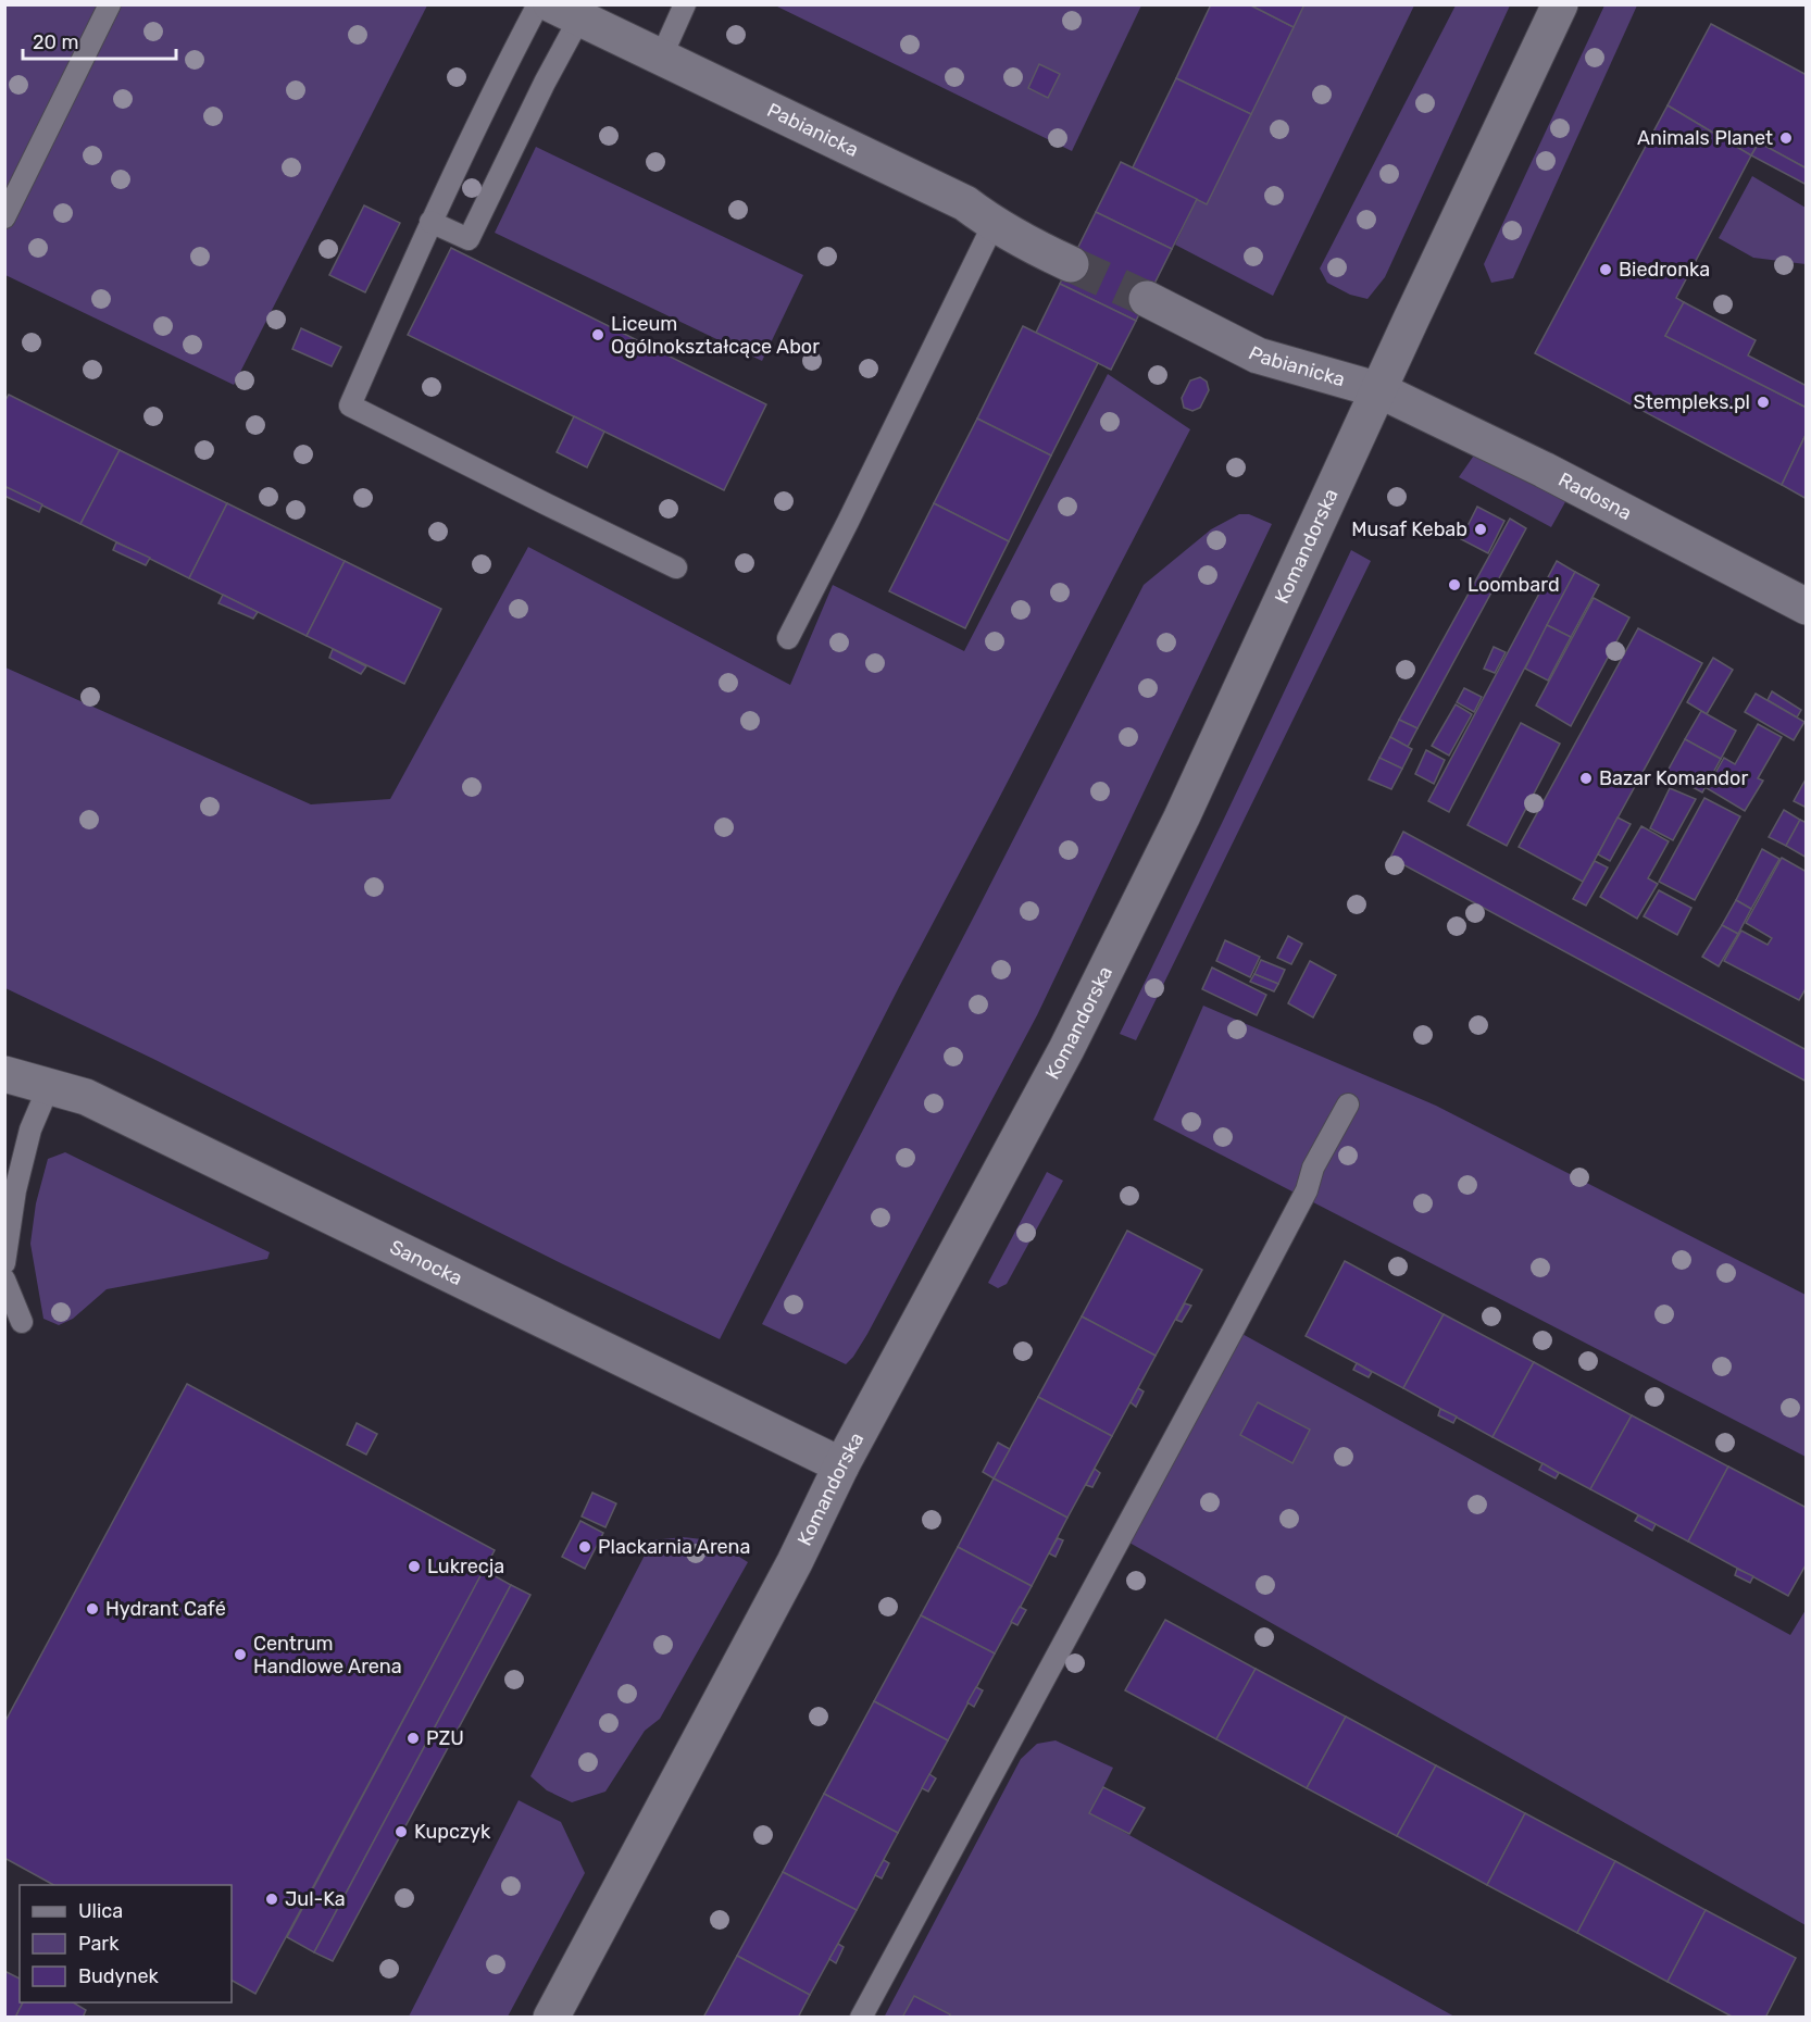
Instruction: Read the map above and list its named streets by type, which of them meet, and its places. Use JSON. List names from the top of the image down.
{
  "streets": {
    "street": [
      "Pabianicka",
      "Radosna",
      "Komandorska",
      "Sanocka"
    ]
  },
  "crossings": [
    ["Pabianicka", "Radosna"],
    ["Pabianicka", "Komandorska"],
    ["Radosna", "Komandorska"],
    ["Komandorska", "Sanocka"]
  ],
  "places": [
    "Animals Planet",
    "Biedronka",
    "Liceum Ogólnokształcące Abor",
    "Stempleks.pl",
    "Musaf Kebab",
    "Loombard",
    "Bazar Komandor",
    "Plackarnia Arena",
    "Lukrecja",
    "Hydrant Café",
    "Centrum Handlowe Arena",
    "PZU",
    "Kupczyk",
    "Jul-Ka"
  ],
  "legend": ["Ulica", "Park", "Budynek"],
  "scale_bar": "20 m"
}
